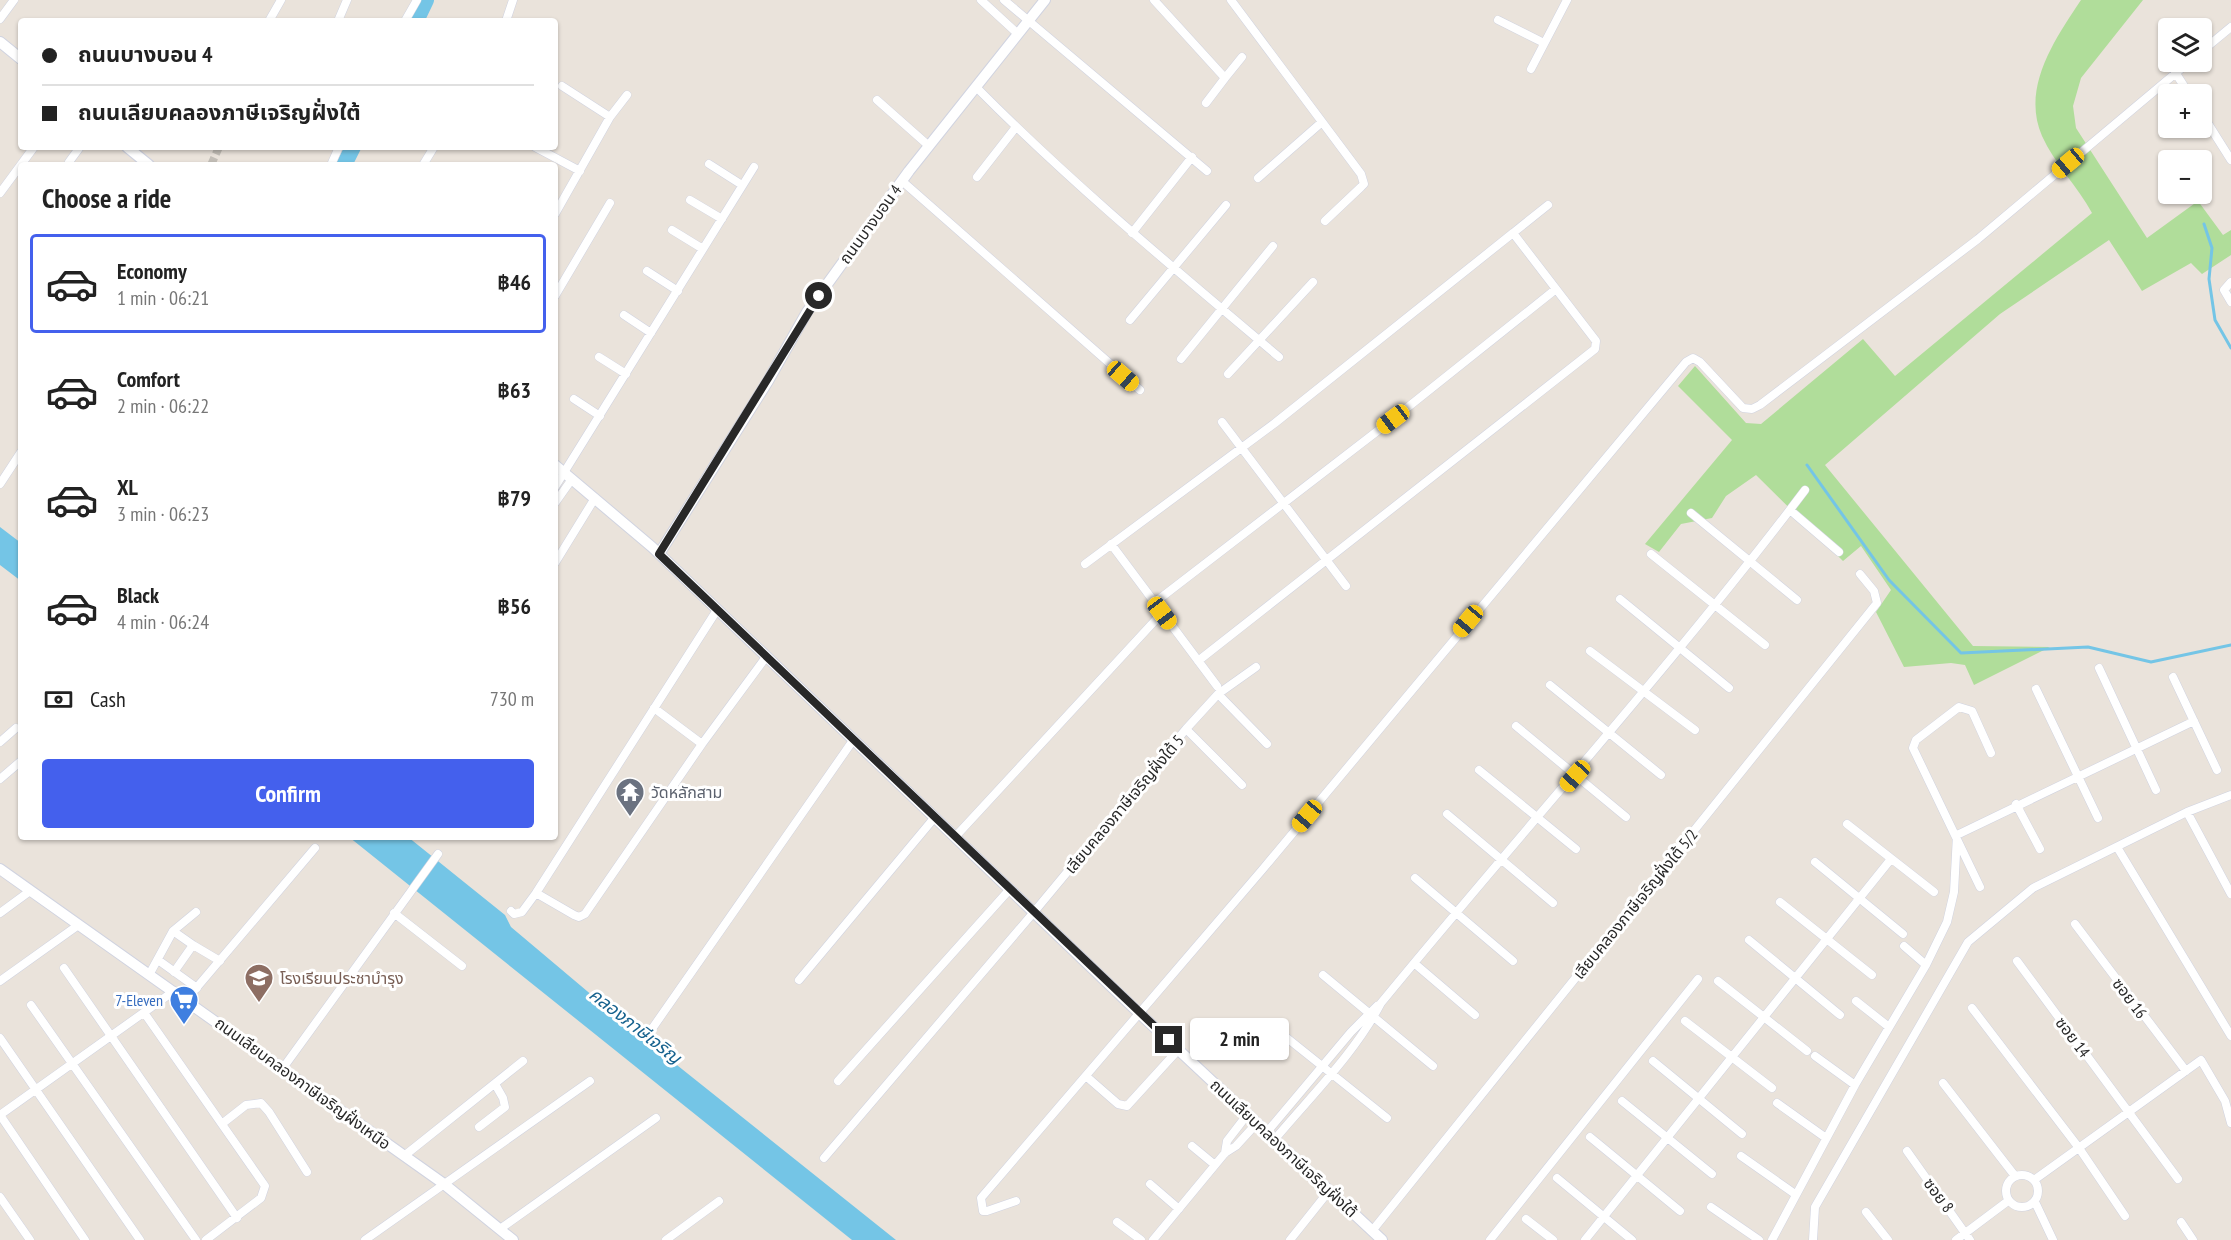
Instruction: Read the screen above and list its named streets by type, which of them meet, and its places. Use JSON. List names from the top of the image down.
{
  "streets": {
    "street": [
      "ถนนบางบอน 4",
      "เลียบคลองภาษีเจริญฝั่งใต้ 5",
      "เลียบคลองภาษีเจริญฝั่งใต้ 5/2",
      "ซอย 16",
      "ซอย 14",
      "ถนนเลียบคลองภาษีเจริญฝั่งเหนือ",
      "ถนนเลียบคลองภาษีเจริญฝั่งใต้",
      "ซอย 8"
    ]
  },
  "crossings": [
    ["ถนนบางบอน 4", "ถนนเลียบคลองภาษีเจริญฝั่งใต้"],
    ["เลียบคลองภาษีเจริญฝั่งใต้ 5", "ถนนเลียบคลองภาษีเจริญฝั่งใต้"],
    ["เลียบคลองภาษีเจริญฝั่งใต้ 5/2", "ถนนเลียบคลองภาษีเจริญฝั่งใต้"]
  ],
  "water": ["คลองภาษีเจริญ"],
  "places": {
    "temple": ["วัดหลักสาม"],
    "school or university": ["โรงเรียนประชาบำรุง"],
    "supermarket": ["7-Eleven"]
  },
  "page": {
    "map_buttons": ["+", "−"],
    "banner": ["ถนนบางบอน 4", "ถนนเลียบคลองภาษีเจริญฝั่งใต้"],
    "heading": "Choose a ride",
    "list": [
      {
        "name": "Economy",
        "note": "1 min · 06:21",
        "value": "฿46"
      },
      {
        "name": "Comfort",
        "note": "2 min · 06:22",
        "value": "฿63"
      },
      {
        "name": "XL",
        "note": "3 min · 06:23",
        "value": "฿79"
      },
      {
        "name": "Black",
        "note": "4 min · 06:24",
        "value": "฿56"
      }
    ],
    "pay": ["Cash", "730 m"],
    "buttons": "Confirm",
    "bubble": "2 min"
  }
}
